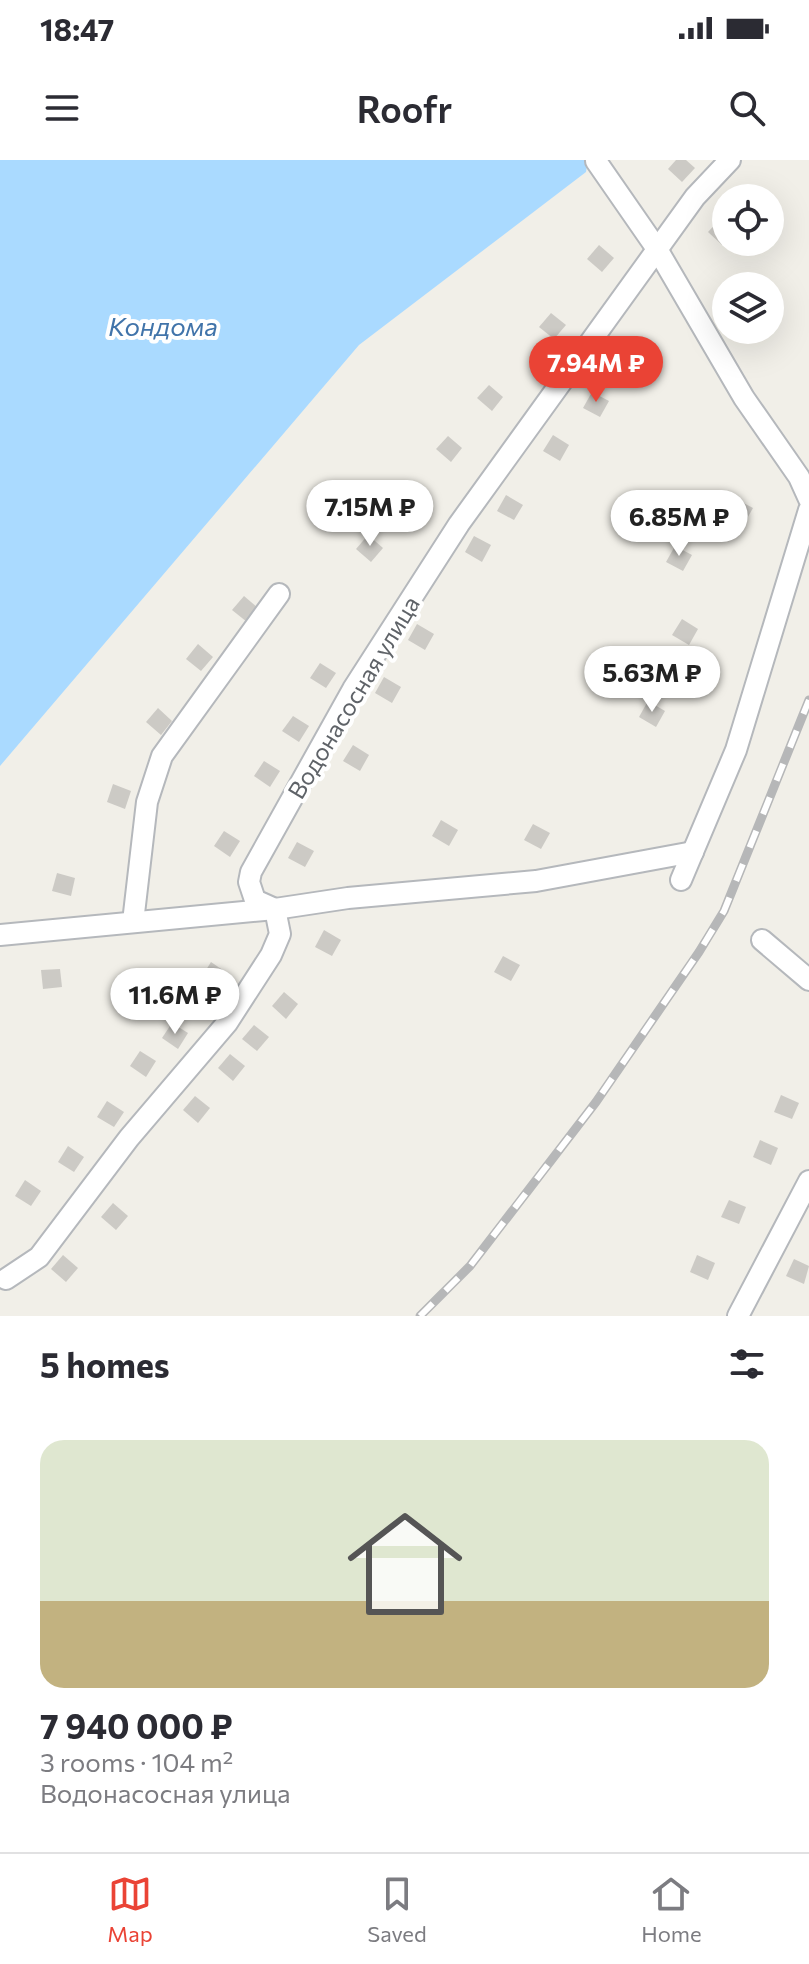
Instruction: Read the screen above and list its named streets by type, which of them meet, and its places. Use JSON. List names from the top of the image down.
{
  "streets": {
    "street": ["Водонасосная улица"]
  },
  "water": ["Кондома"],
  "page": {
    "status": "18:47",
    "header": "Roofr",
    "price": [
      "7.94M ₽",
      "7.15M ₽",
      "6.85M ₽",
      "5.63M ₽",
      "11.6M ₽"
    ],
    "heading": "5 homes",
    "list": [
      {
        "name": "7 940 000 ₽",
        "note": "3 rooms · 104 m² · Водонасосная улица"
      }
    ],
    "tabs": ["Map", "Saved", "Home"]
  }
}
